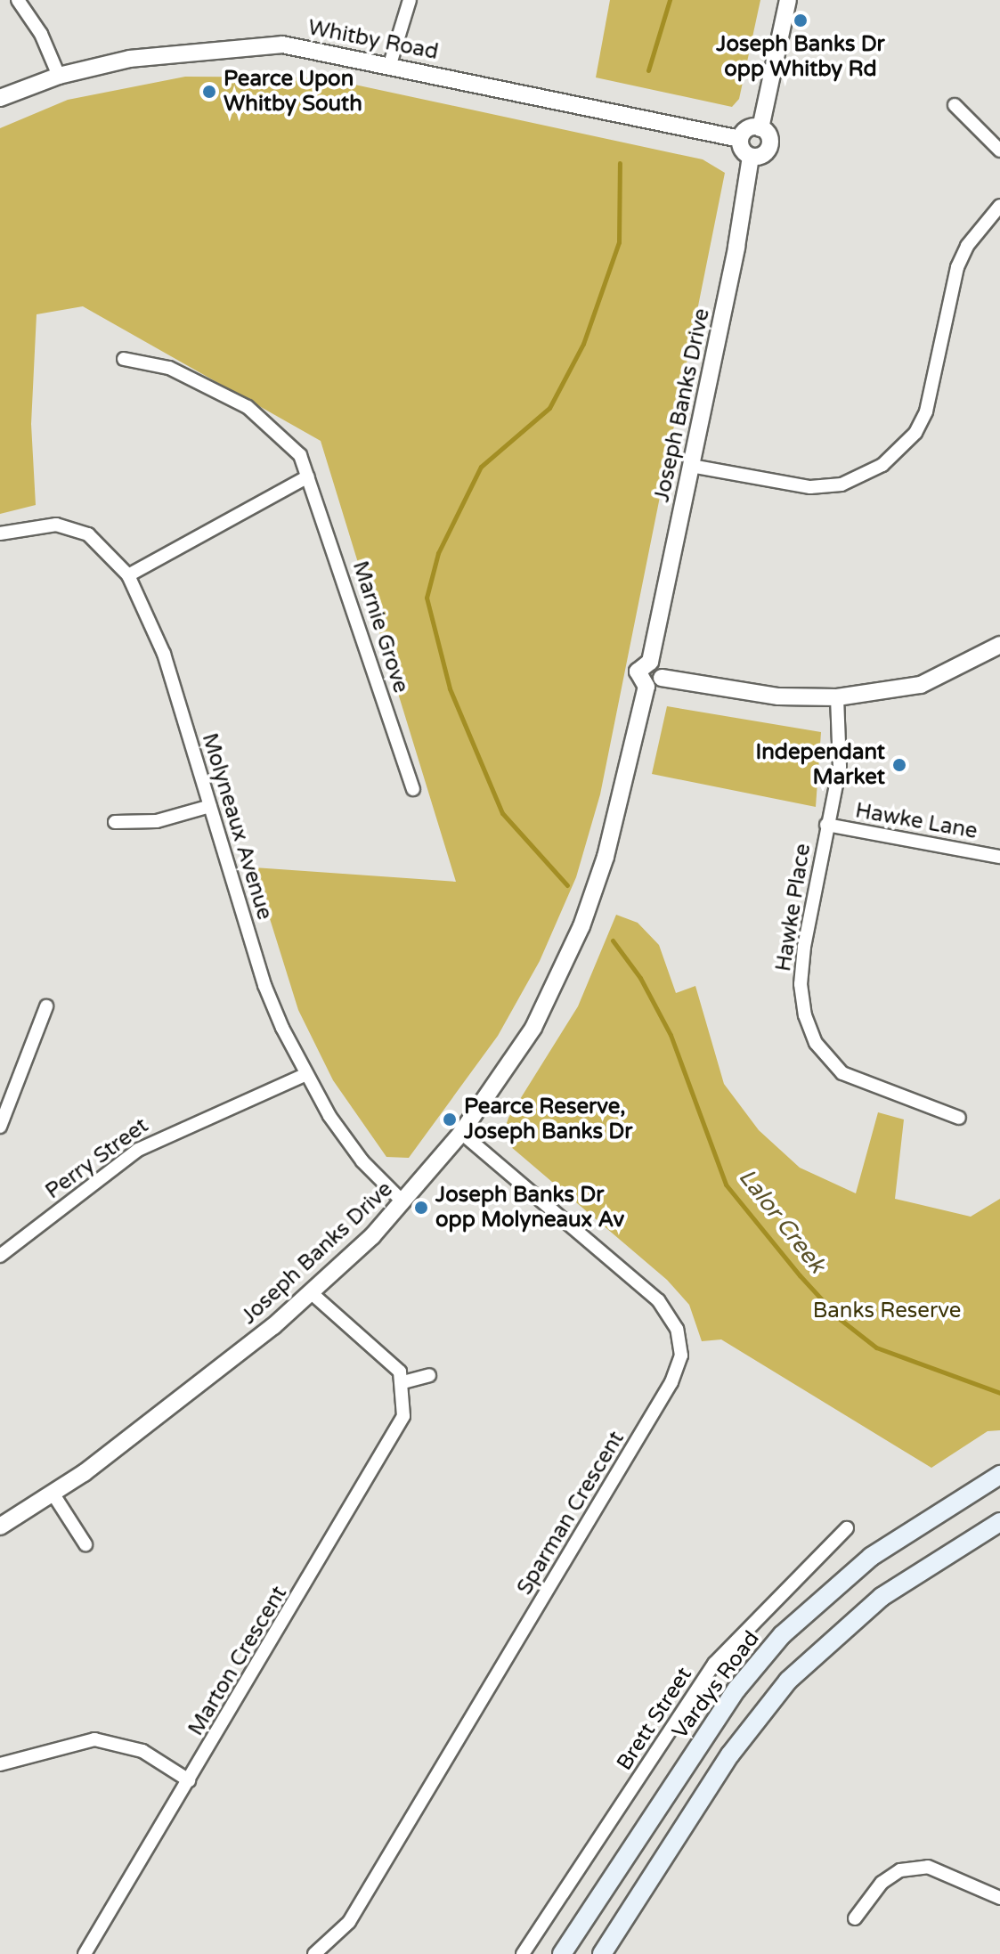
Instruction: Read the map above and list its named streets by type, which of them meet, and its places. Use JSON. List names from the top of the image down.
{
  "streets": {
    "main road": ["Vardys Road"],
    "street": [
      "Whitby Road",
      "Joseph Banks Drive",
      "Marnie Grove",
      "Hawke Lane",
      "Molyneaux Avenue",
      "Hawke Place",
      "Perry Street",
      "Sparman Crescent",
      "Marton Crescent",
      "Brett Street"
    ]
  },
  "crossings": [
    ["Whitby Road", "Joseph Banks Drive"],
    ["Joseph Banks Drive", "Molyneaux Avenue"],
    ["Joseph Banks Drive", "Sparman Crescent"],
    ["Hawke Lane", "Hawke Place"],
    ["Molyneaux Avenue", "Perry Street"]
  ],
  "water": ["Lalor Creek"],
  "parks": ["Banks Reserve"],
  "places": [
    "Joseph Banks Dr opp Whitby Rd",
    "Pearce Upon Whitby South",
    "Independant Market",
    "Pearce Reserve, Joseph Banks Dr",
    "Joseph Banks Dr opp Molyneaux Av"
  ]
}
